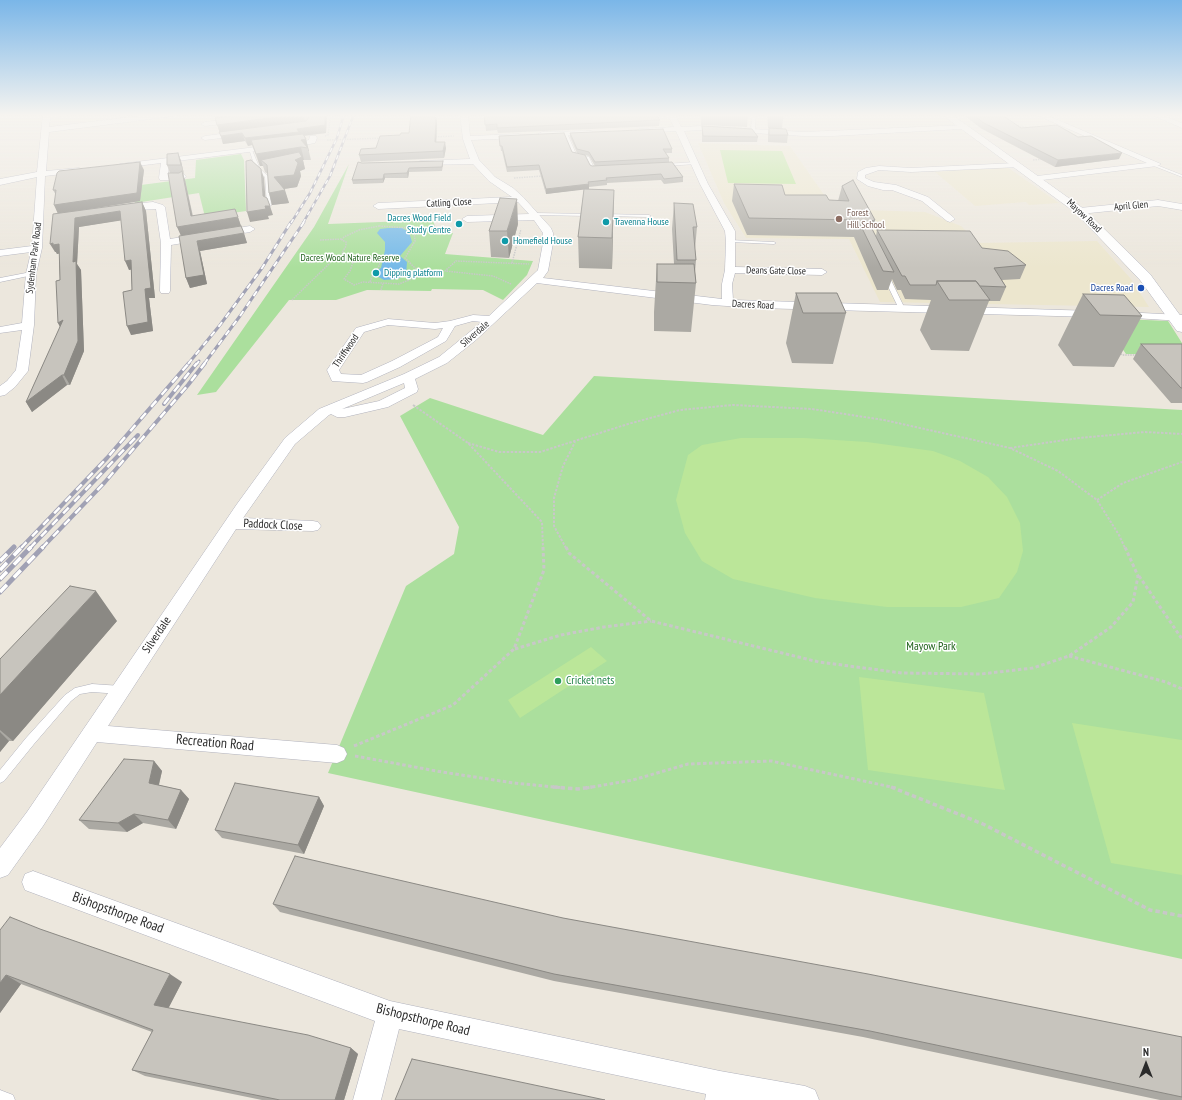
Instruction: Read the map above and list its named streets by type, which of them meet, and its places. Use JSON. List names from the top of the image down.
{
  "streets": {
    "street": [
      "Catling Close",
      "April Glen",
      "Mayow Road",
      "Sydenham Park Road",
      "Deans Gate Close",
      "Dacres Road",
      "Silverdale",
      "Thriffwood",
      "Paddock Close",
      "Recreation Road",
      "Bishopsthorpe Road"
    ]
  },
  "crossings": [
    ["April Glen", "Mayow Road"],
    ["Mayow Road", "Dacres Road"],
    ["Dacres Road", "Silverdale"],
    ["Silverdale", "Thriffwood"],
    ["Silverdale", "Paddock Close"],
    ["Silverdale", "Recreation Road"]
  ],
  "parks": ["Dacres Wood Nature Reserve", "Mayow Park"],
  "places": [
    "Forest Hill School",
    "Travenna House",
    "Dacres Wood Field Study Centre",
    "Homefield House",
    "Dipping platform",
    "Dacres Road",
    "Cricket nets"
  ],
  "north": "top"
}
